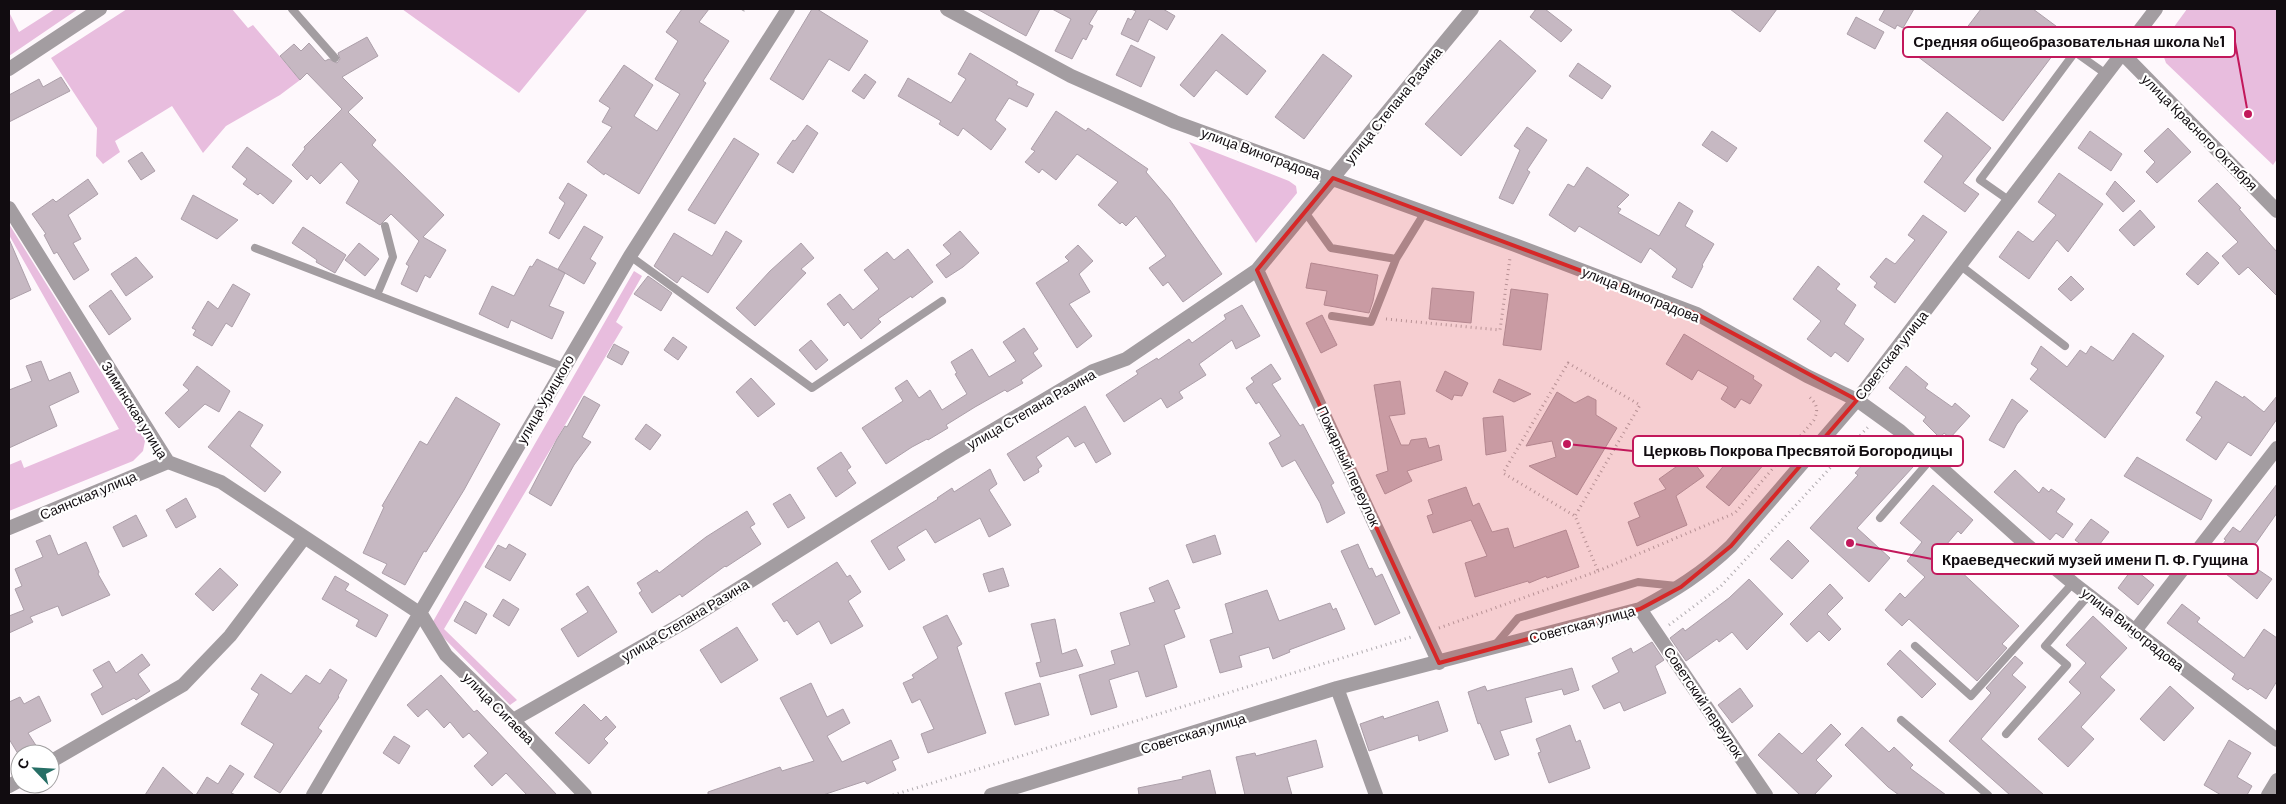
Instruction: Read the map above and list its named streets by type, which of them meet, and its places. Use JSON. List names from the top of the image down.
{
  "streets": {
    "street": [
      "улица Степана Разина",
      "улица Красного Октября",
      "улица Виноградова",
      "Советская улица",
      "улица Урицкого",
      "Зиминская улица",
      "Пожарный переулок",
      "Саянская улица",
      "Советский переулок",
      "улица Сигаева"
    ]
  },
  "crossings": [
    ["улица Степана Разина", "улица Виноградова"],
    ["улица Степана Разина", "Пожарный переулок"],
    ["улица Степана Разина", "улица Сигаева"],
    ["улица Красного Октября", "Советская улица"],
    ["улица Виноградова", "Советская улица"],
    ["Советская улица", "Пожарный переулок"],
    ["Советская улица", "Советский переулок"],
    ["улица Урицкого", "Зиминская улица"],
    ["улица Урицкого", "улица Сигаева"],
    ["Зиминская улица", "Саянская улица"],
    ["Зиминская улица", "улица Сигаева"]
  ],
  "places": ["Средняя общеобразовательная школа №1", "Церковь Покрова Пресвятой Богородицы", "Краеведческий музей имени П. Ф. Гущина"],
  "north": "top left"
}
